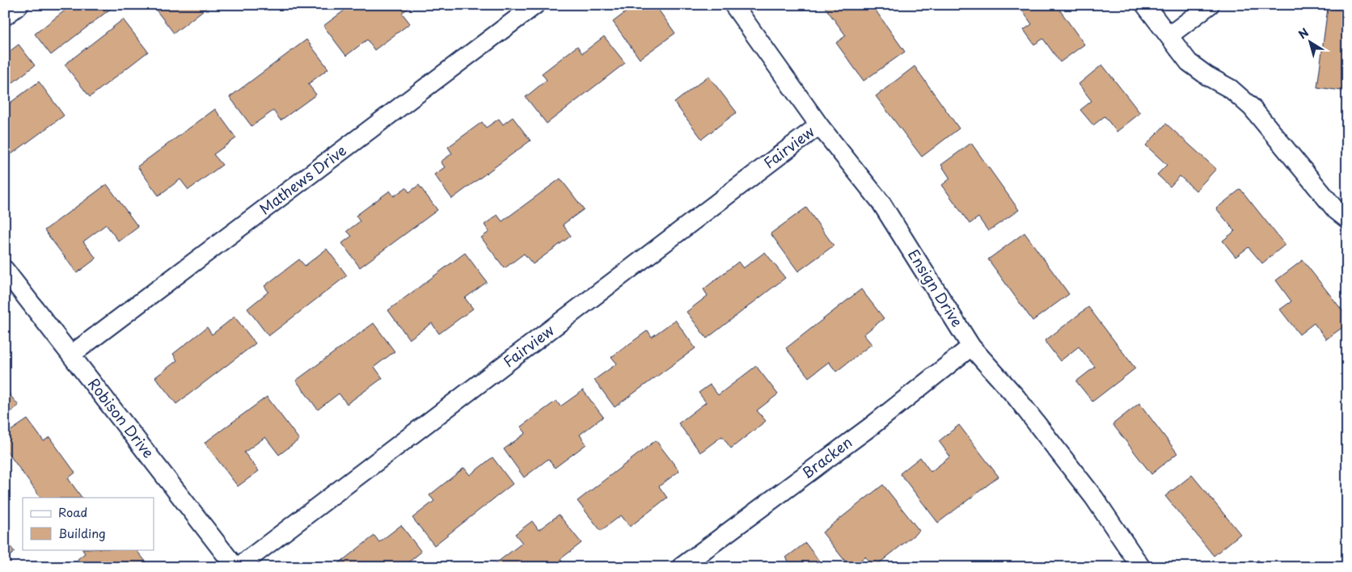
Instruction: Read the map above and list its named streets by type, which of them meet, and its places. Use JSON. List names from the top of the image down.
{
  "streets": {
    "street": [
      "Fairview",
      "Mathews Drive",
      "Ensign Drive",
      "Robison Drive",
      "Bracken"
    ]
  },
  "crossings": [
    ["Fairview", "Ensign Drive"],
    ["Fairview", "Robison Drive"],
    ["Mathews Drive", "Robison Drive"],
    ["Ensign Drive", "Bracken"]
  ],
  "legend": ["Road", "Building"],
  "north": "top left"
}
